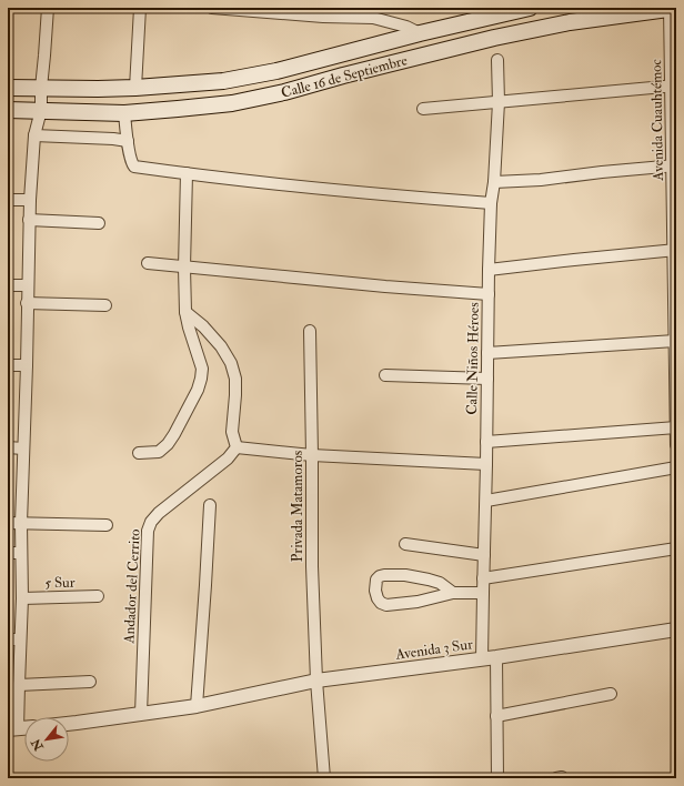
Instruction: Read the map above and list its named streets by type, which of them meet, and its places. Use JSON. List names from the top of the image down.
{
  "streets": {
    "main road": ["Calle 16 de Septiembre"],
    "street": [
      "Avenida Cuauhtémoc",
      "Calle Niños Héroes",
      "Privada Matamoros",
      "5 Sur",
      "Andador del Cerrito",
      "Avenida 3 Sur"
    ]
  },
  "crossings": [
    ["Calle 16 de Septiembre", "Avenida Cuauhtémoc"],
    ["Calle Niños Héroes", "Avenida 3 Sur"],
    ["Privada Matamoros", "Avenida 3 Sur"],
    ["Andador del Cerrito", "Avenida 3 Sur"]
  ],
  "north": "bottom left"
}
